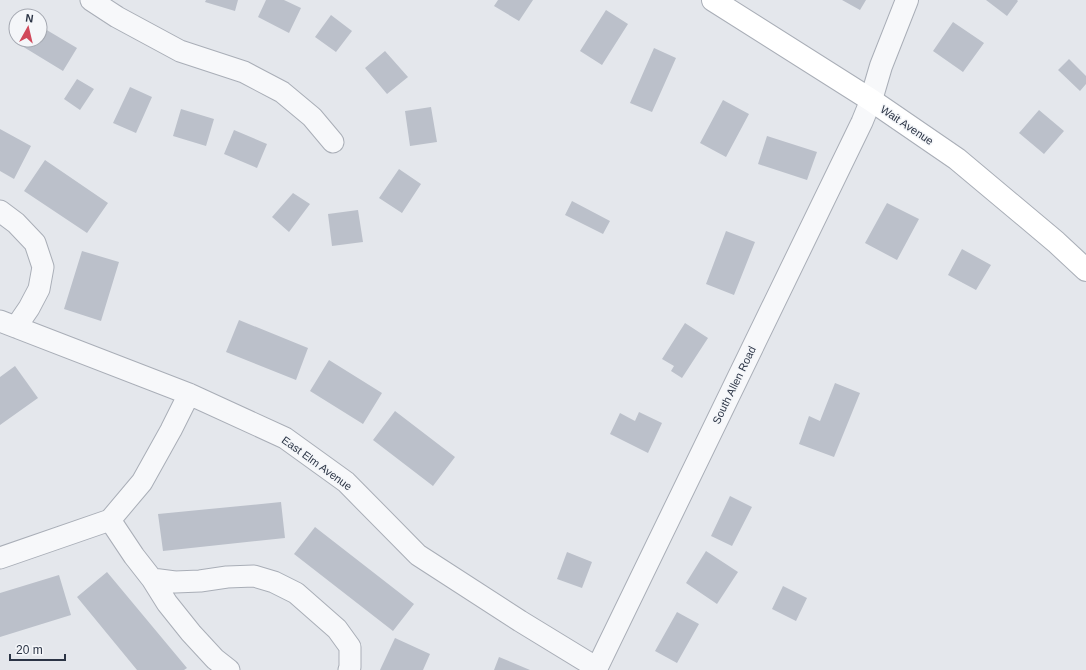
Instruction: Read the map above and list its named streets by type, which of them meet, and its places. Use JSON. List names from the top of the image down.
{
  "streets": {
    "main road": ["Wait Avenue"],
    "street": ["South Allen Road", "East Elm Avenue"]
  },
  "crossings": [
    ["Wait Avenue", "South Allen Road"],
    ["South Allen Road", "East Elm Avenue"]
  ],
  "scale_bar": "20 m",
  "north": "top"
}
